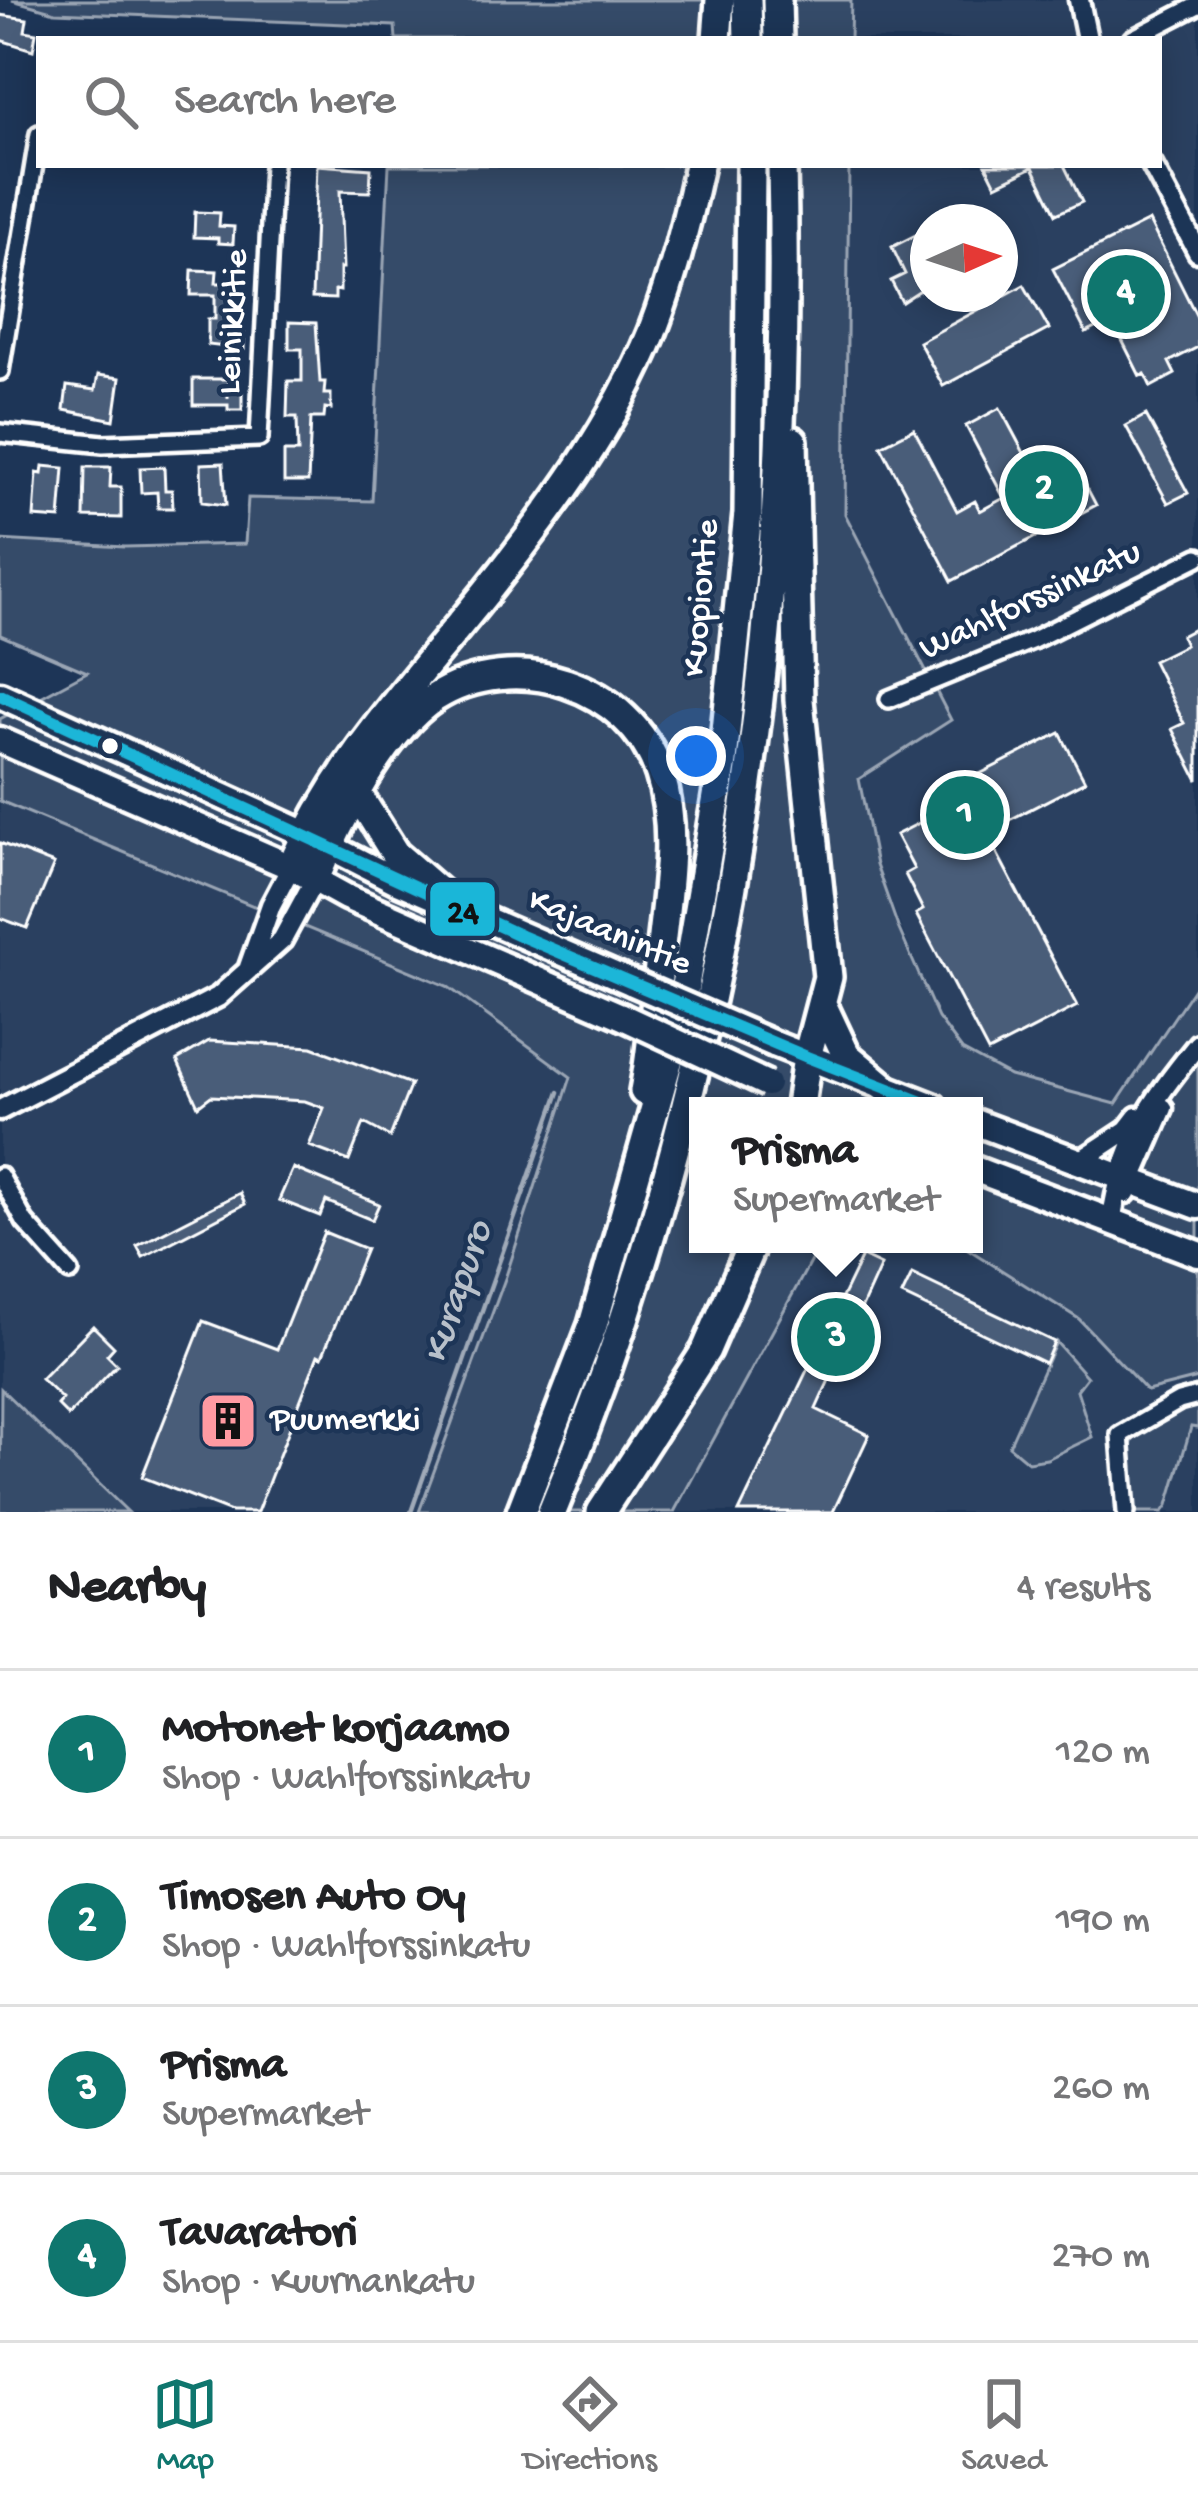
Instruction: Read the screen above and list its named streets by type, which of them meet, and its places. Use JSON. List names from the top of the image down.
{
  "streets": {
    "highway": ["Kuopiontie"],
    "main road": ["Kajaanintie"],
    "street": ["Leinikkitie", "Wahlforssinkatu"]
  },
  "water": ["Kurapuro"],
  "places": {
    "building": ["Puumerkki"]
  },
  "lines": ["transit line 24"],
  "north": "right",
  "page": {
    "search": "Search here",
    "pins": [
      "4",
      "2",
      "1",
      "3"
    ],
    "popup": ["Prisma", "Supermarket"],
    "heading": ["Nearby", "4 results"],
    "list": [
      {
        "mark": "1",
        "name": "Motonet korjaamo",
        "note": "Shop · Wahlforssinkatu",
        "value": "120 m"
      },
      {
        "mark": "2",
        "name": "Timosen Auto Oy",
        "note": "Shop · Wahlforssinkatu",
        "value": "190 m"
      },
      {
        "mark": "3",
        "name": "Prisma",
        "note": "Supermarket",
        "value": "260 m"
      },
      {
        "mark": "4",
        "name": "Tavaratori",
        "note": "Shop · Kuurnankatu",
        "value": "270 m"
      }
    ],
    "nav": ["Map", "Directions", "Saved"]
  }
}
